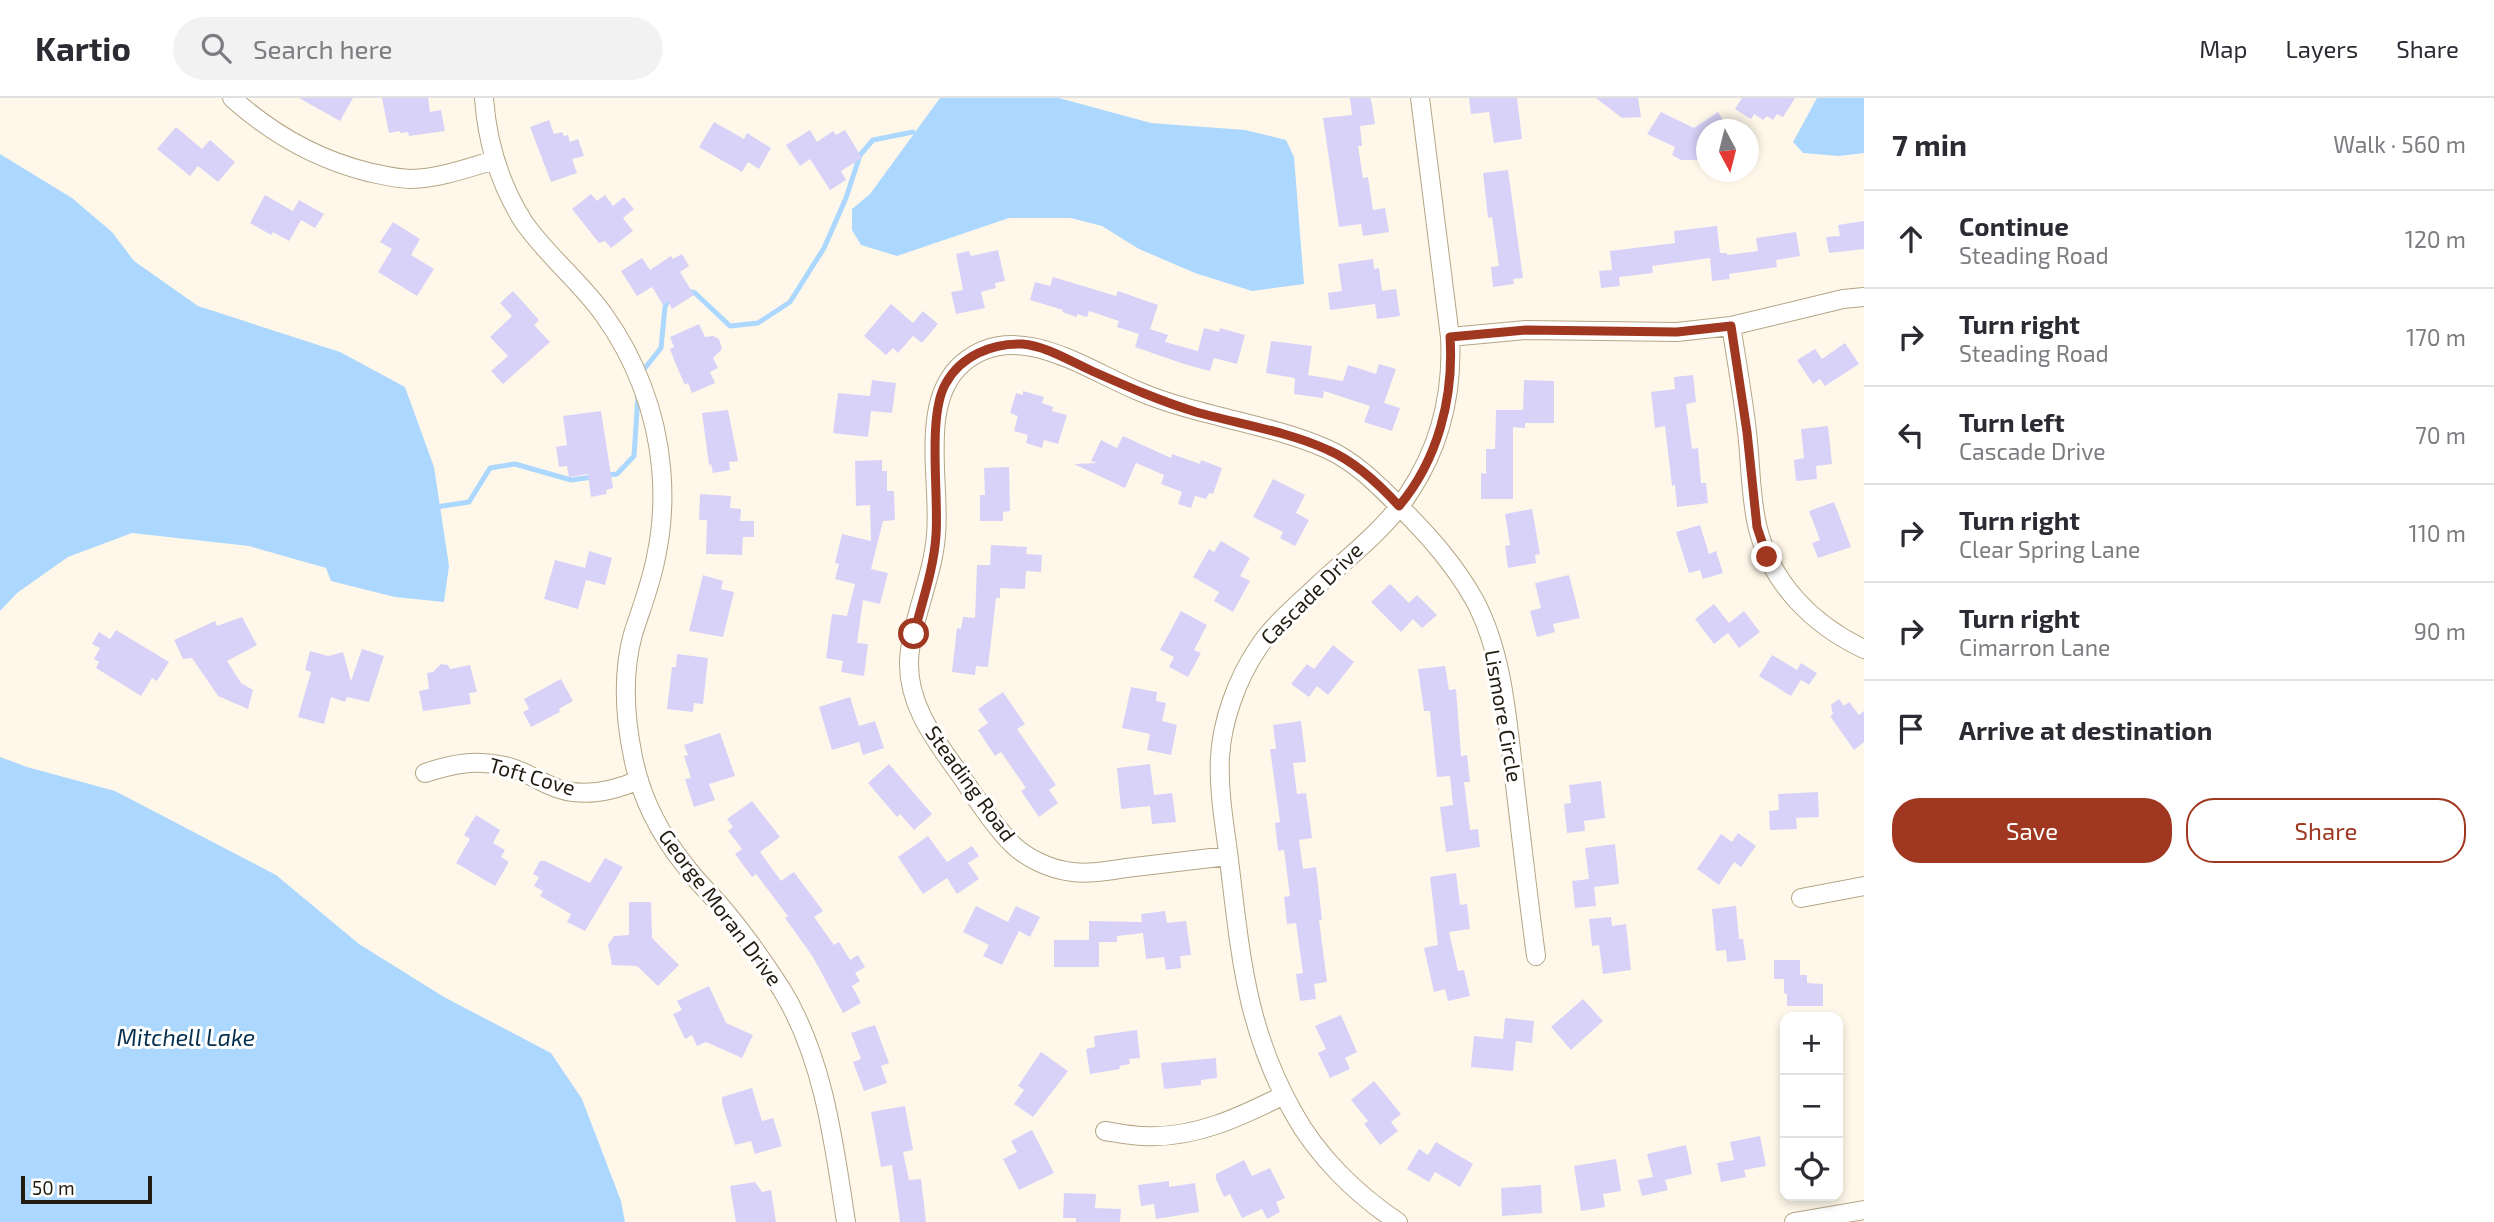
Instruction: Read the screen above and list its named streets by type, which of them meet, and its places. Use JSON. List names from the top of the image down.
{
  "streets": {
    "street": [
      "Cascade Drive",
      "Lismore Circle",
      "Toft Cove",
      "Steading Road",
      "George Moran Drive"
    ]
  },
  "crossings": [
    ["Cascade Drive", "Lismore Circle"],
    ["Cascade Drive", "Steading Road"],
    ["Lismore Circle", "Steading Road"],
    ["Toft Cove", "George Moran Drive"]
  ],
  "water": ["Mitchell Lake"],
  "scale_bar": "50 m",
  "north": "bottom",
  "page": {
    "header": "Kartio",
    "search": "Search here",
    "nav": ["Map", "Layers", "Share"],
    "heading": ["7 min", "Walk · 560 m"],
    "list": [
      ["Continue", "Steading Road", "120 m"],
      ["Turn right", "Steading Road", "170 m"],
      ["Turn left", "Cascade Drive", "70 m"],
      ["Turn right", "Clear Spring Lane", "110 m"],
      ["Turn right", "Cimarron Lane", "90 m"],
      "Arrive at destination"
    ],
    "buttons": ["Save", "Share"],
    "map_buttons": ["+", "−"],
    "scale": "50 m"
  }
}
